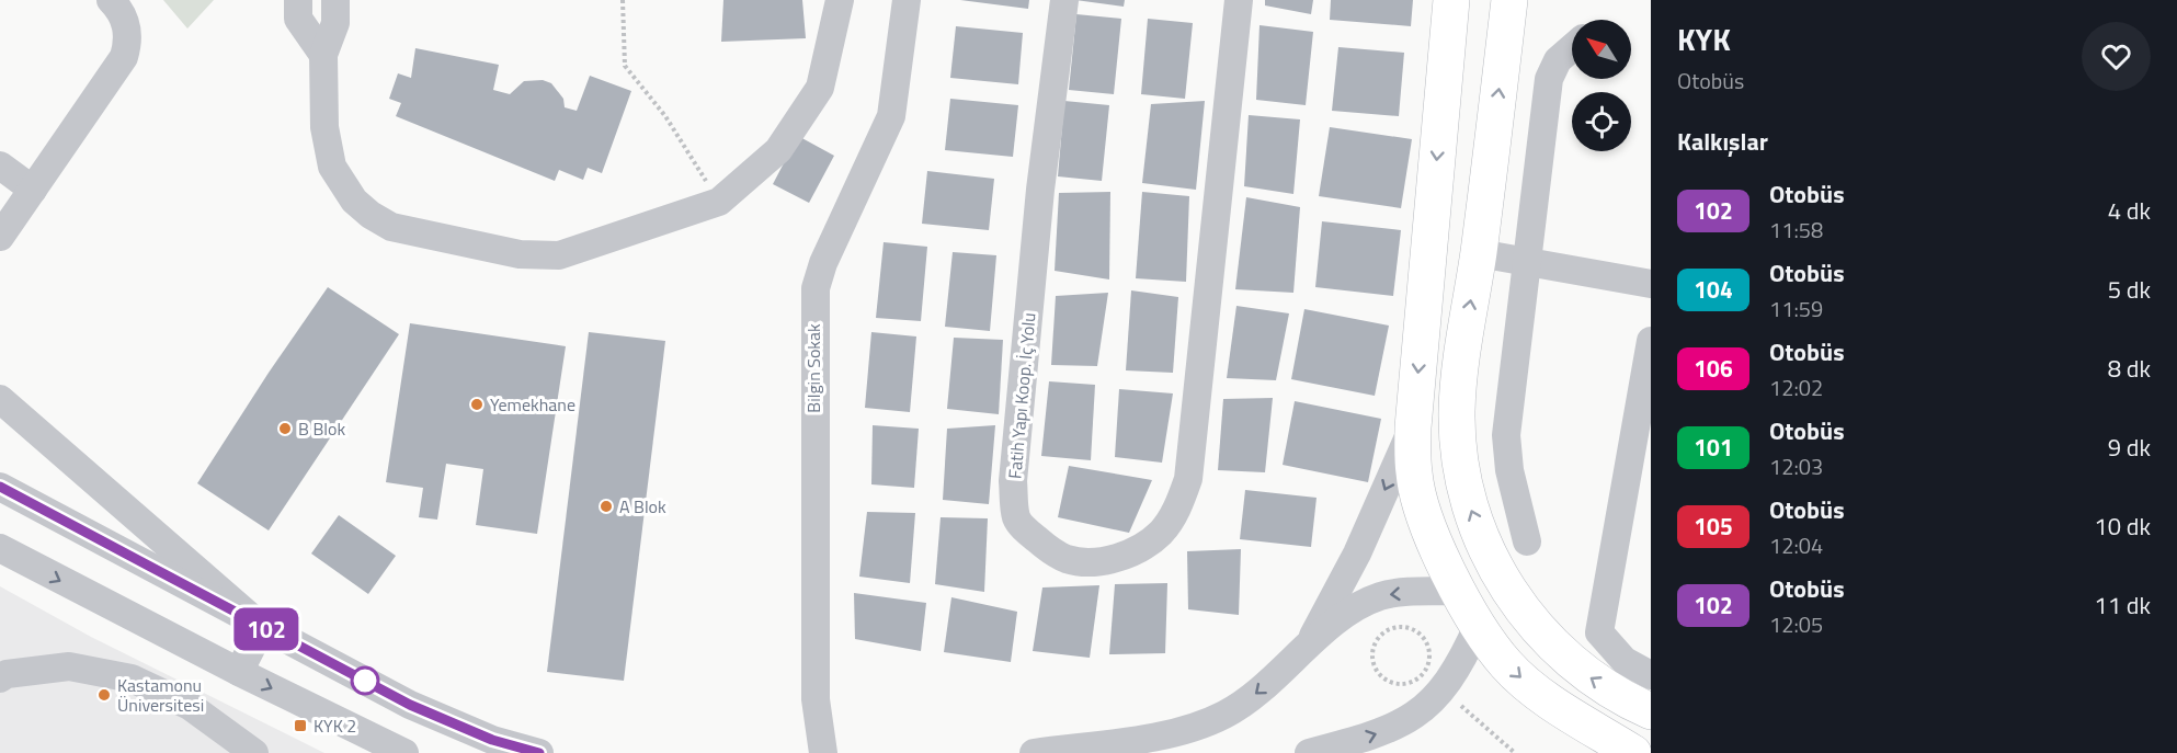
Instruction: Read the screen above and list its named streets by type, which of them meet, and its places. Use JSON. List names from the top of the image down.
{
  "streets": {
    "street": ["Bilgin Sokak", "Fatih Yapı Koop. İç Yolu"]
  },
  "places": {
    "other": [
      "Yemekhane",
      "B Blok",
      "A Blok",
      "Kastamonu Üniversitesi"
    ],
    "transit": ["KYK 2"]
  },
  "lines": ["bus line 102"],
  "north": "top left",
  "page": {
    "on_map": "102",
    "heading": [
      ["KYK", "Otobüs"],
      "Kalkışlar"
    ],
    "list": [
      {
        "mark": "102",
        "name": "Otobüs",
        "note": "11:58",
        "value": "4 dk"
      },
      {
        "mark": "104",
        "name": "Otobüs",
        "note": "11:59",
        "value": "5 dk"
      },
      {
        "mark": "106",
        "name": "Otobüs",
        "note": "12:02",
        "value": "8 dk"
      },
      {
        "mark": "101",
        "name": "Otobüs",
        "note": "12:03",
        "value": "9 dk"
      },
      {
        "mark": "105",
        "name": "Otobüs",
        "note": "12:04",
        "value": "10 dk"
      },
      {
        "mark": "102",
        "name": "Otobüs",
        "note": "12:05",
        "value": "11 dk"
      }
    ]
  }
}
